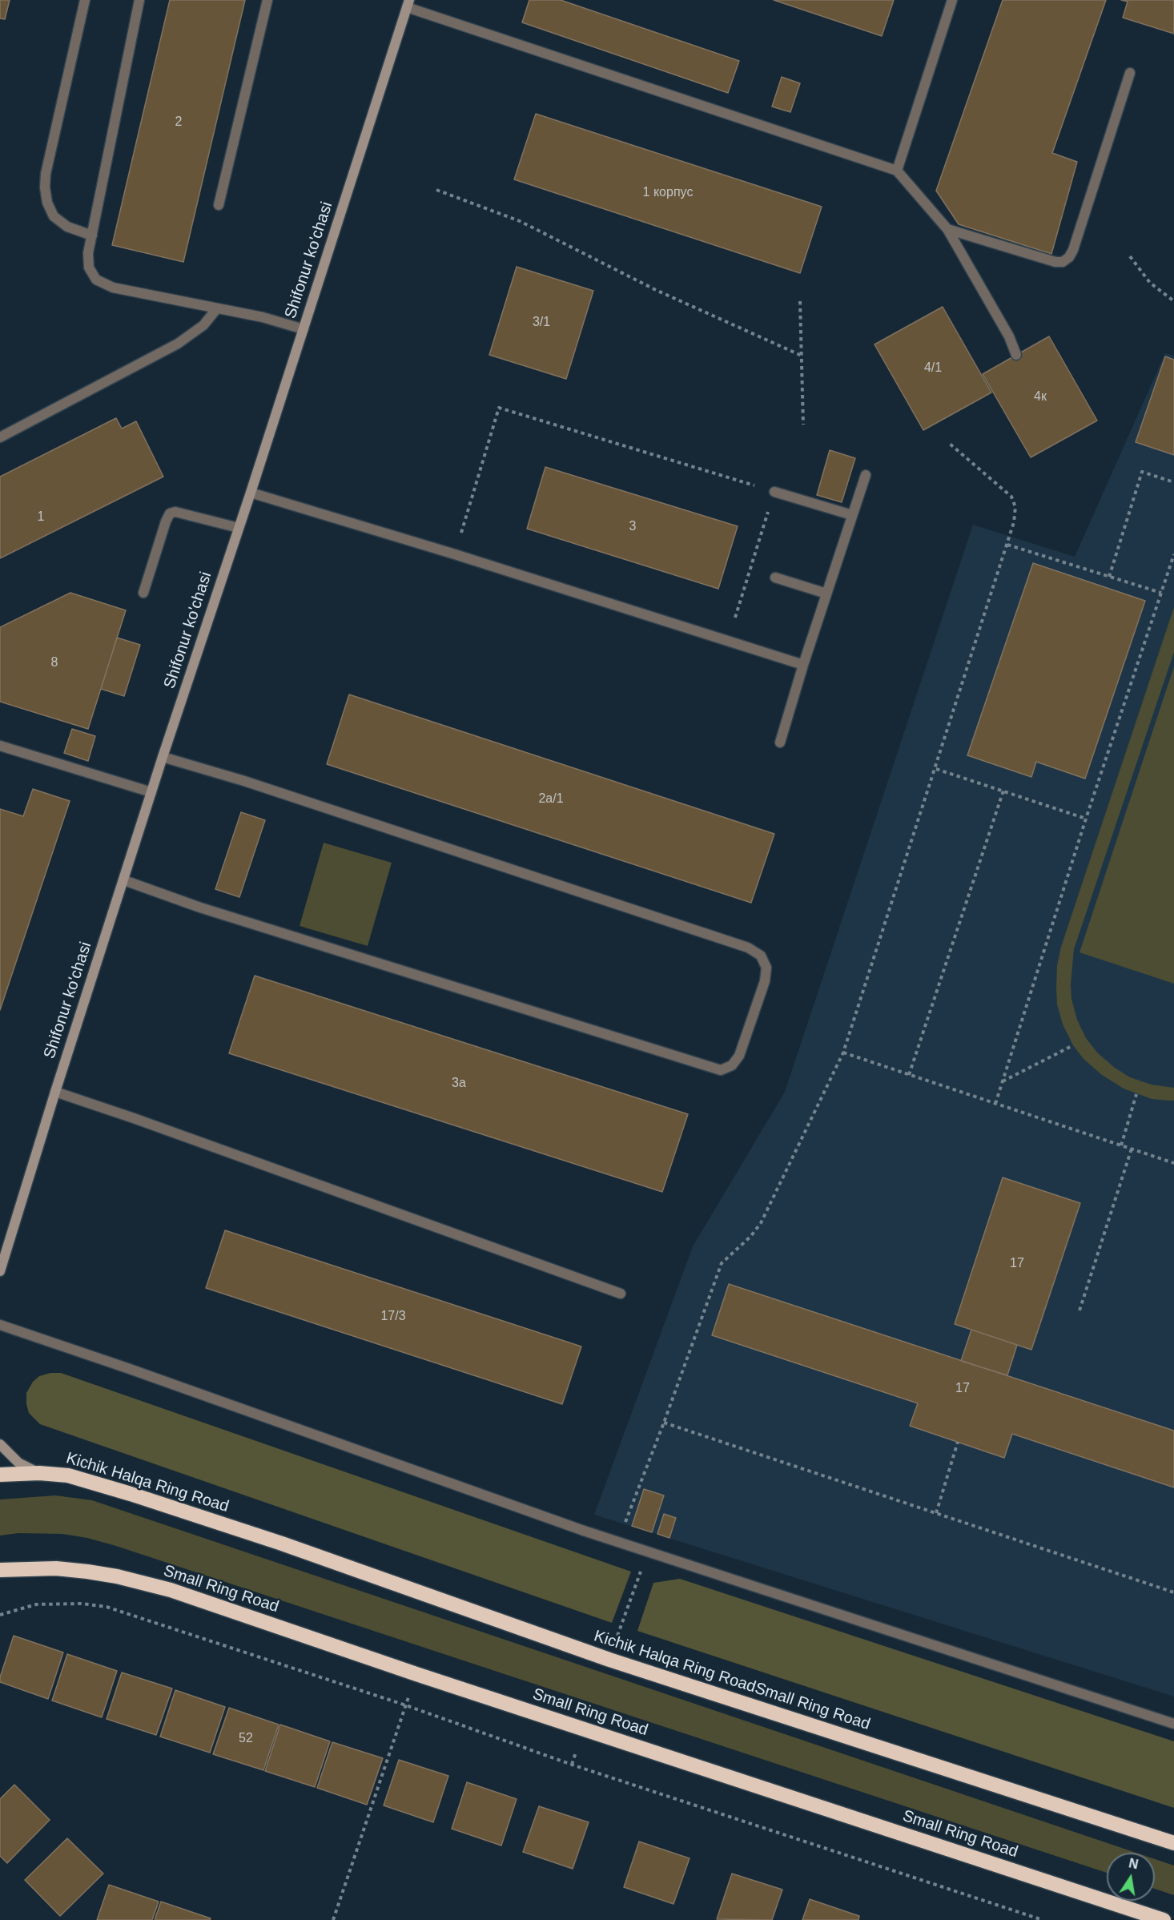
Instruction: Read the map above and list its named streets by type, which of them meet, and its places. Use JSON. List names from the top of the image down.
{
  "streets": {
    "highway": ["Small Ring Road", "Kichik Halqa Ring RoadSmall Ring Road"],
    "street": ["Shifonur ko'chasi"]
  },
  "house_numbers": [
    "2",
    "1 корпус",
    "3/1",
    "4/1",
    "4к",
    "1",
    "3",
    "8",
    "2а/1",
    "3а",
    "17",
    "17/3",
    "17",
    "52"
  ],
  "north": "top"
}
